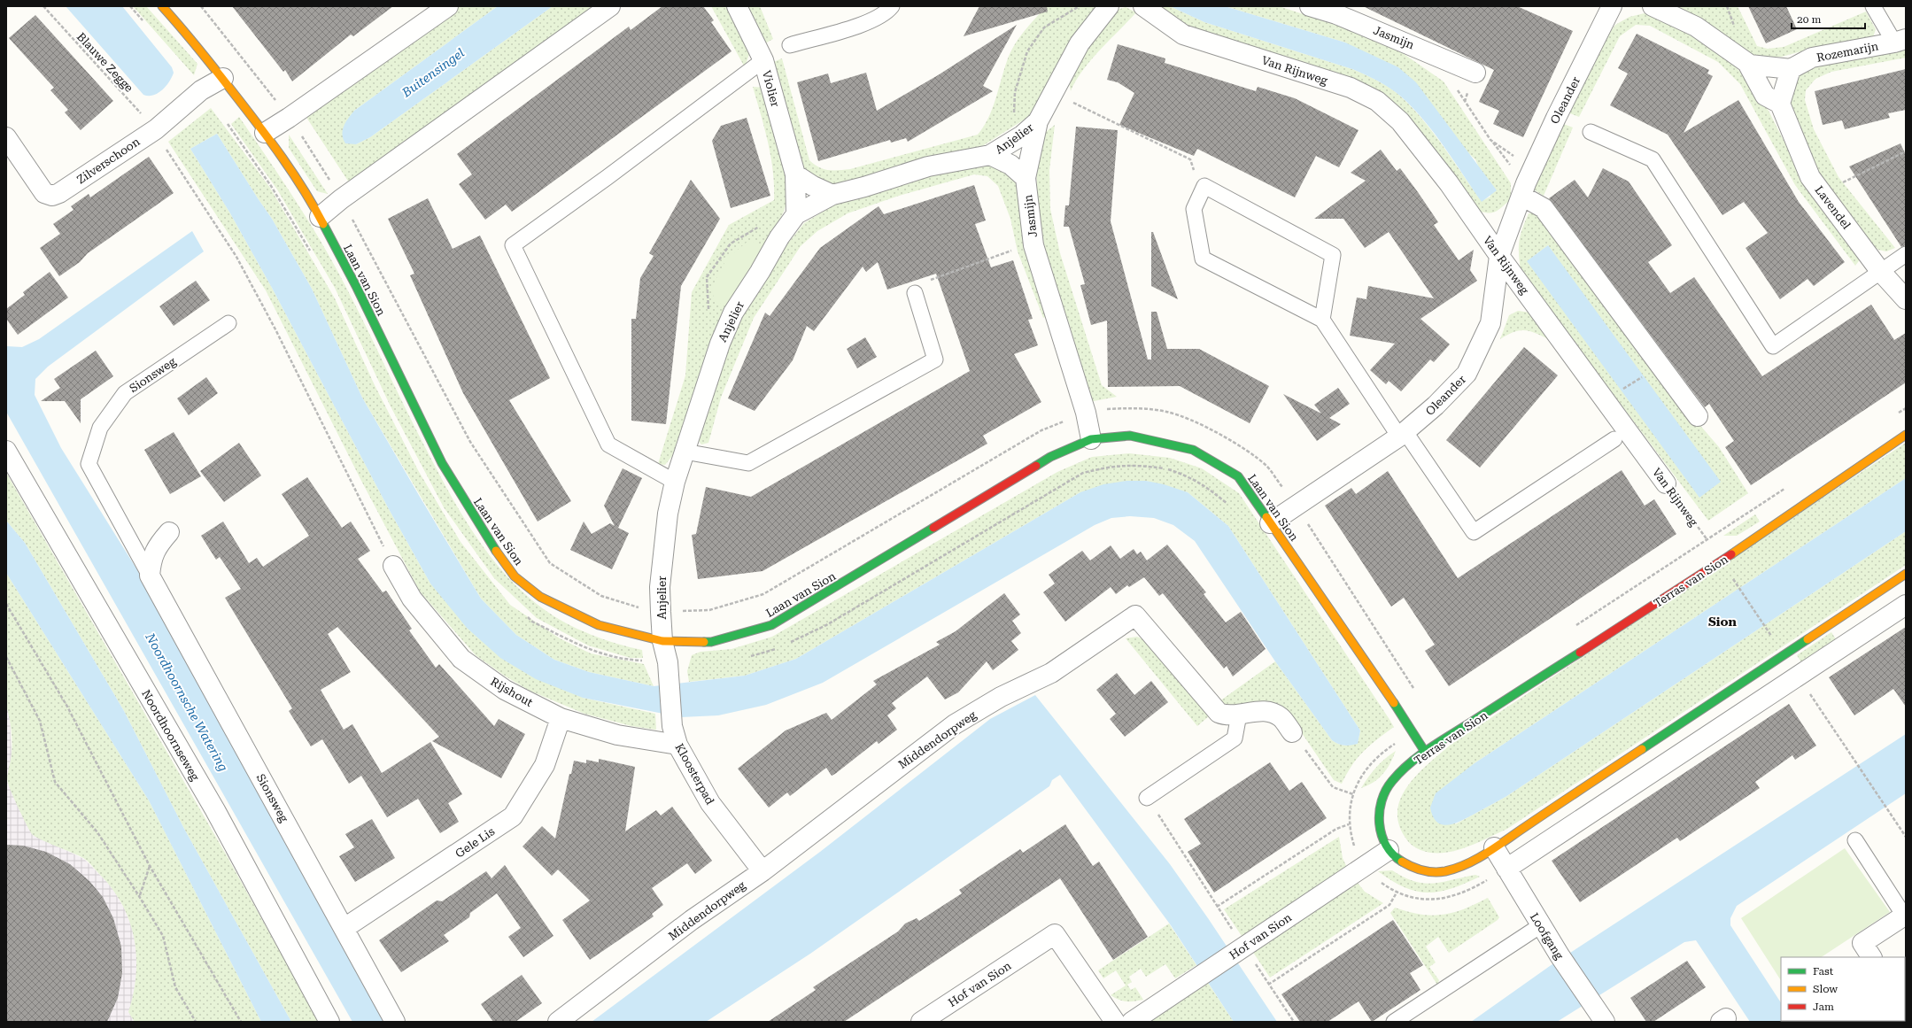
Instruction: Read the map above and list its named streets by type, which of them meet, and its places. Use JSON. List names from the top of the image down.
{
  "streets": {
    "street": [
      "Jasmijn",
      "Rozemarijn",
      "Van Rijnweg",
      "Violier",
      "Oleander",
      "Anjelier",
      "Zilverschoon",
      "Lavendel",
      "Laan van Sion",
      "Sionsweg",
      "Terras van Sion",
      "Rijshout",
      "Noordhoornseweg",
      "Middendorpweg",
      "Kloosterpad",
      "Gele Lis",
      "Hof van Sion",
      "Loofgang"
    ],
    "path": ["Blauwe Zegge"]
  },
  "crossings": [
    ["Jasmijn", "Anjelier"],
    ["Jasmijn", "Laan van Sion"],
    ["Blauwe Zegge", "Zilverschoon"],
    ["Blauwe Zegge", "Rijshout"],
    ["Van Rijnweg", "Oleander"],
    ["Van Rijnweg", "Terras van Sion"],
    ["Violier", "Anjelier"],
    ["Oleander", "Laan van Sion"],
    ["Anjelier", "Laan van Sion"],
    ["Anjelier", "Kloosterpad"],
    ["Zilverschoon", "Laan van Sion"],
    ["Laan van Sion", "Terras van Sion"],
    ["Laan van Sion", "Kloosterpad"],
    ["Sionsweg", "Gele Lis"],
    ["Terras van Sion", "Hof van Sion"],
    ["Terras van Sion", "Loofgang"],
    ["Rijshout", "Kloosterpad"],
    ["Rijshout", "Gele Lis"],
    ["Middendorpweg", "Kloosterpad"]
  ],
  "districts": ["Sion"],
  "water": ["Buitensingel", "Noordhoornsche Watering"],
  "legend": ["Fast", "Slow", "Jam"],
  "scale_bar": "20 m"
}
